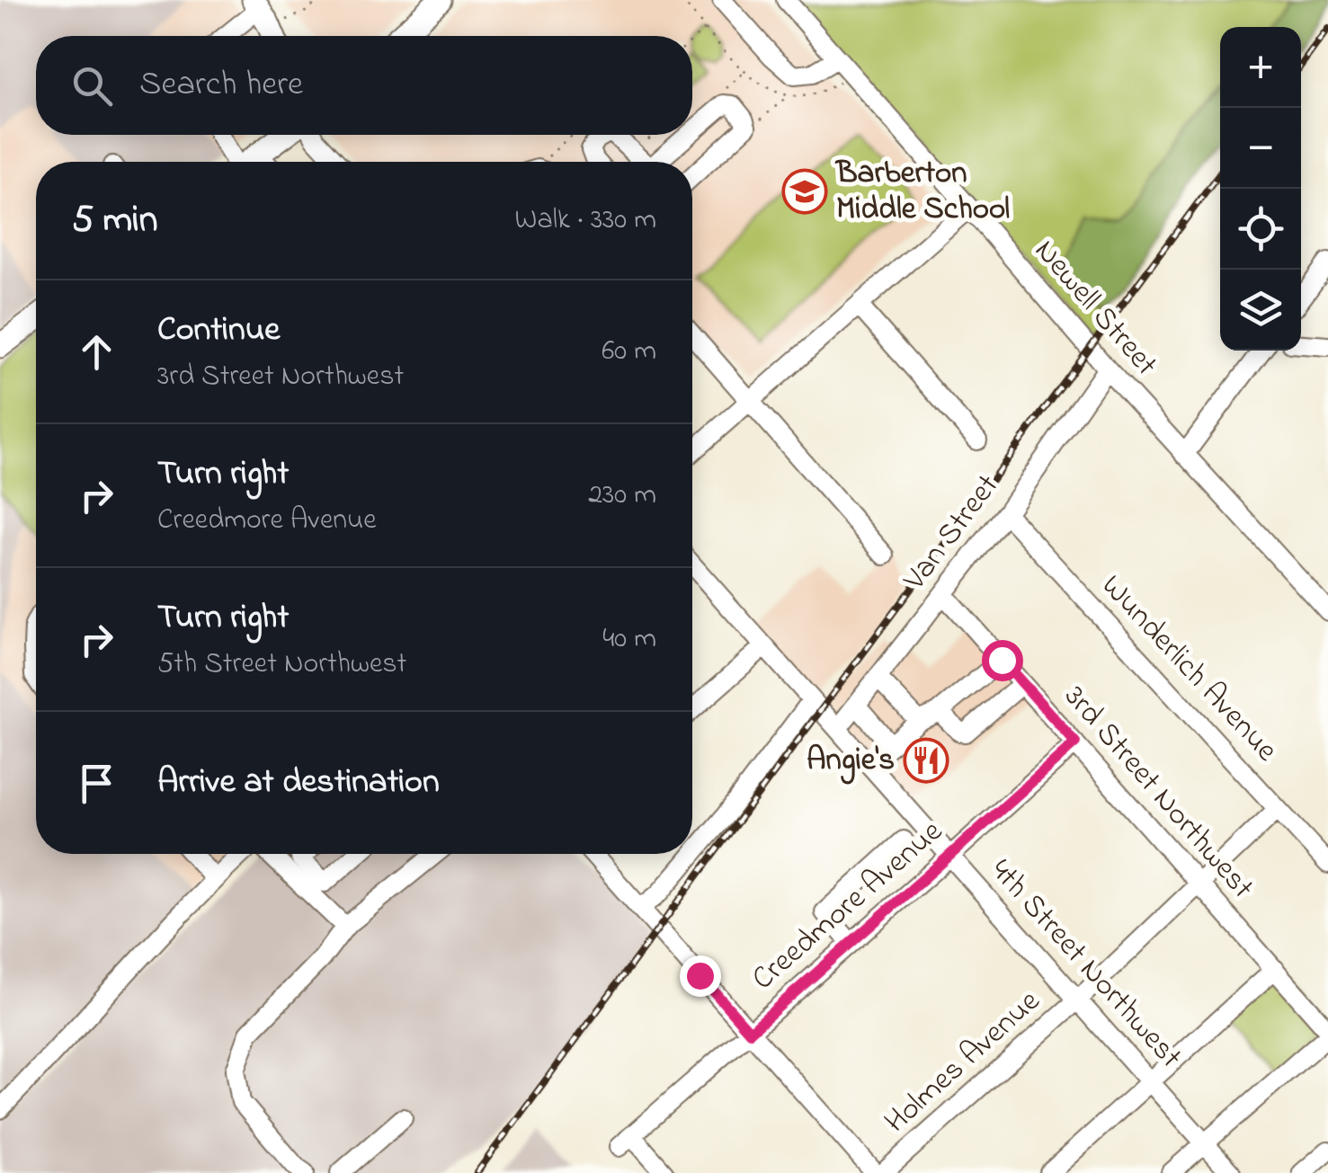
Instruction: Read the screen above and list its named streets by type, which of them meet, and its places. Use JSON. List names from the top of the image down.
{
  "streets": {
    "street": [
      "Newell Street",
      "Van Street",
      "Wunderlich Avenue",
      "3rd Street Northwest",
      "Creedmore Avenue",
      "4th Street Northwest",
      "Holmes Avenue"
    ]
  },
  "crossings": [
    ["Newell Street", "Van Street"],
    ["Van Street", "Wunderlich Avenue"],
    ["Van Street", "3rd Street Northwest"],
    ["Van Street", "4th Street Northwest"],
    ["Wunderlich Avenue", "Holmes Avenue"],
    ["3rd Street Northwest", "Creedmore Avenue"],
    ["3rd Street Northwest", "Holmes Avenue"],
    ["Creedmore Avenue", "4th Street Northwest"],
    ["4th Street Northwest", "Holmes Avenue"]
  ],
  "places": {
    "school or university": ["Barberton Middle School"],
    "restaurant": ["Angie's"]
  },
  "page": {
    "map_buttons": ["+", "−"],
    "search": "Search here",
    "heading": ["5 min", "Walk · 330 m"],
    "list": [
      ["Continue", "3rd Street Northwest", "60 m"],
      ["Turn right", "Creedmore Avenue", "230 m"],
      ["Turn right", "5th Street Northwest", "40 m"],
      "Arrive at destination"
    ]
  }
}
